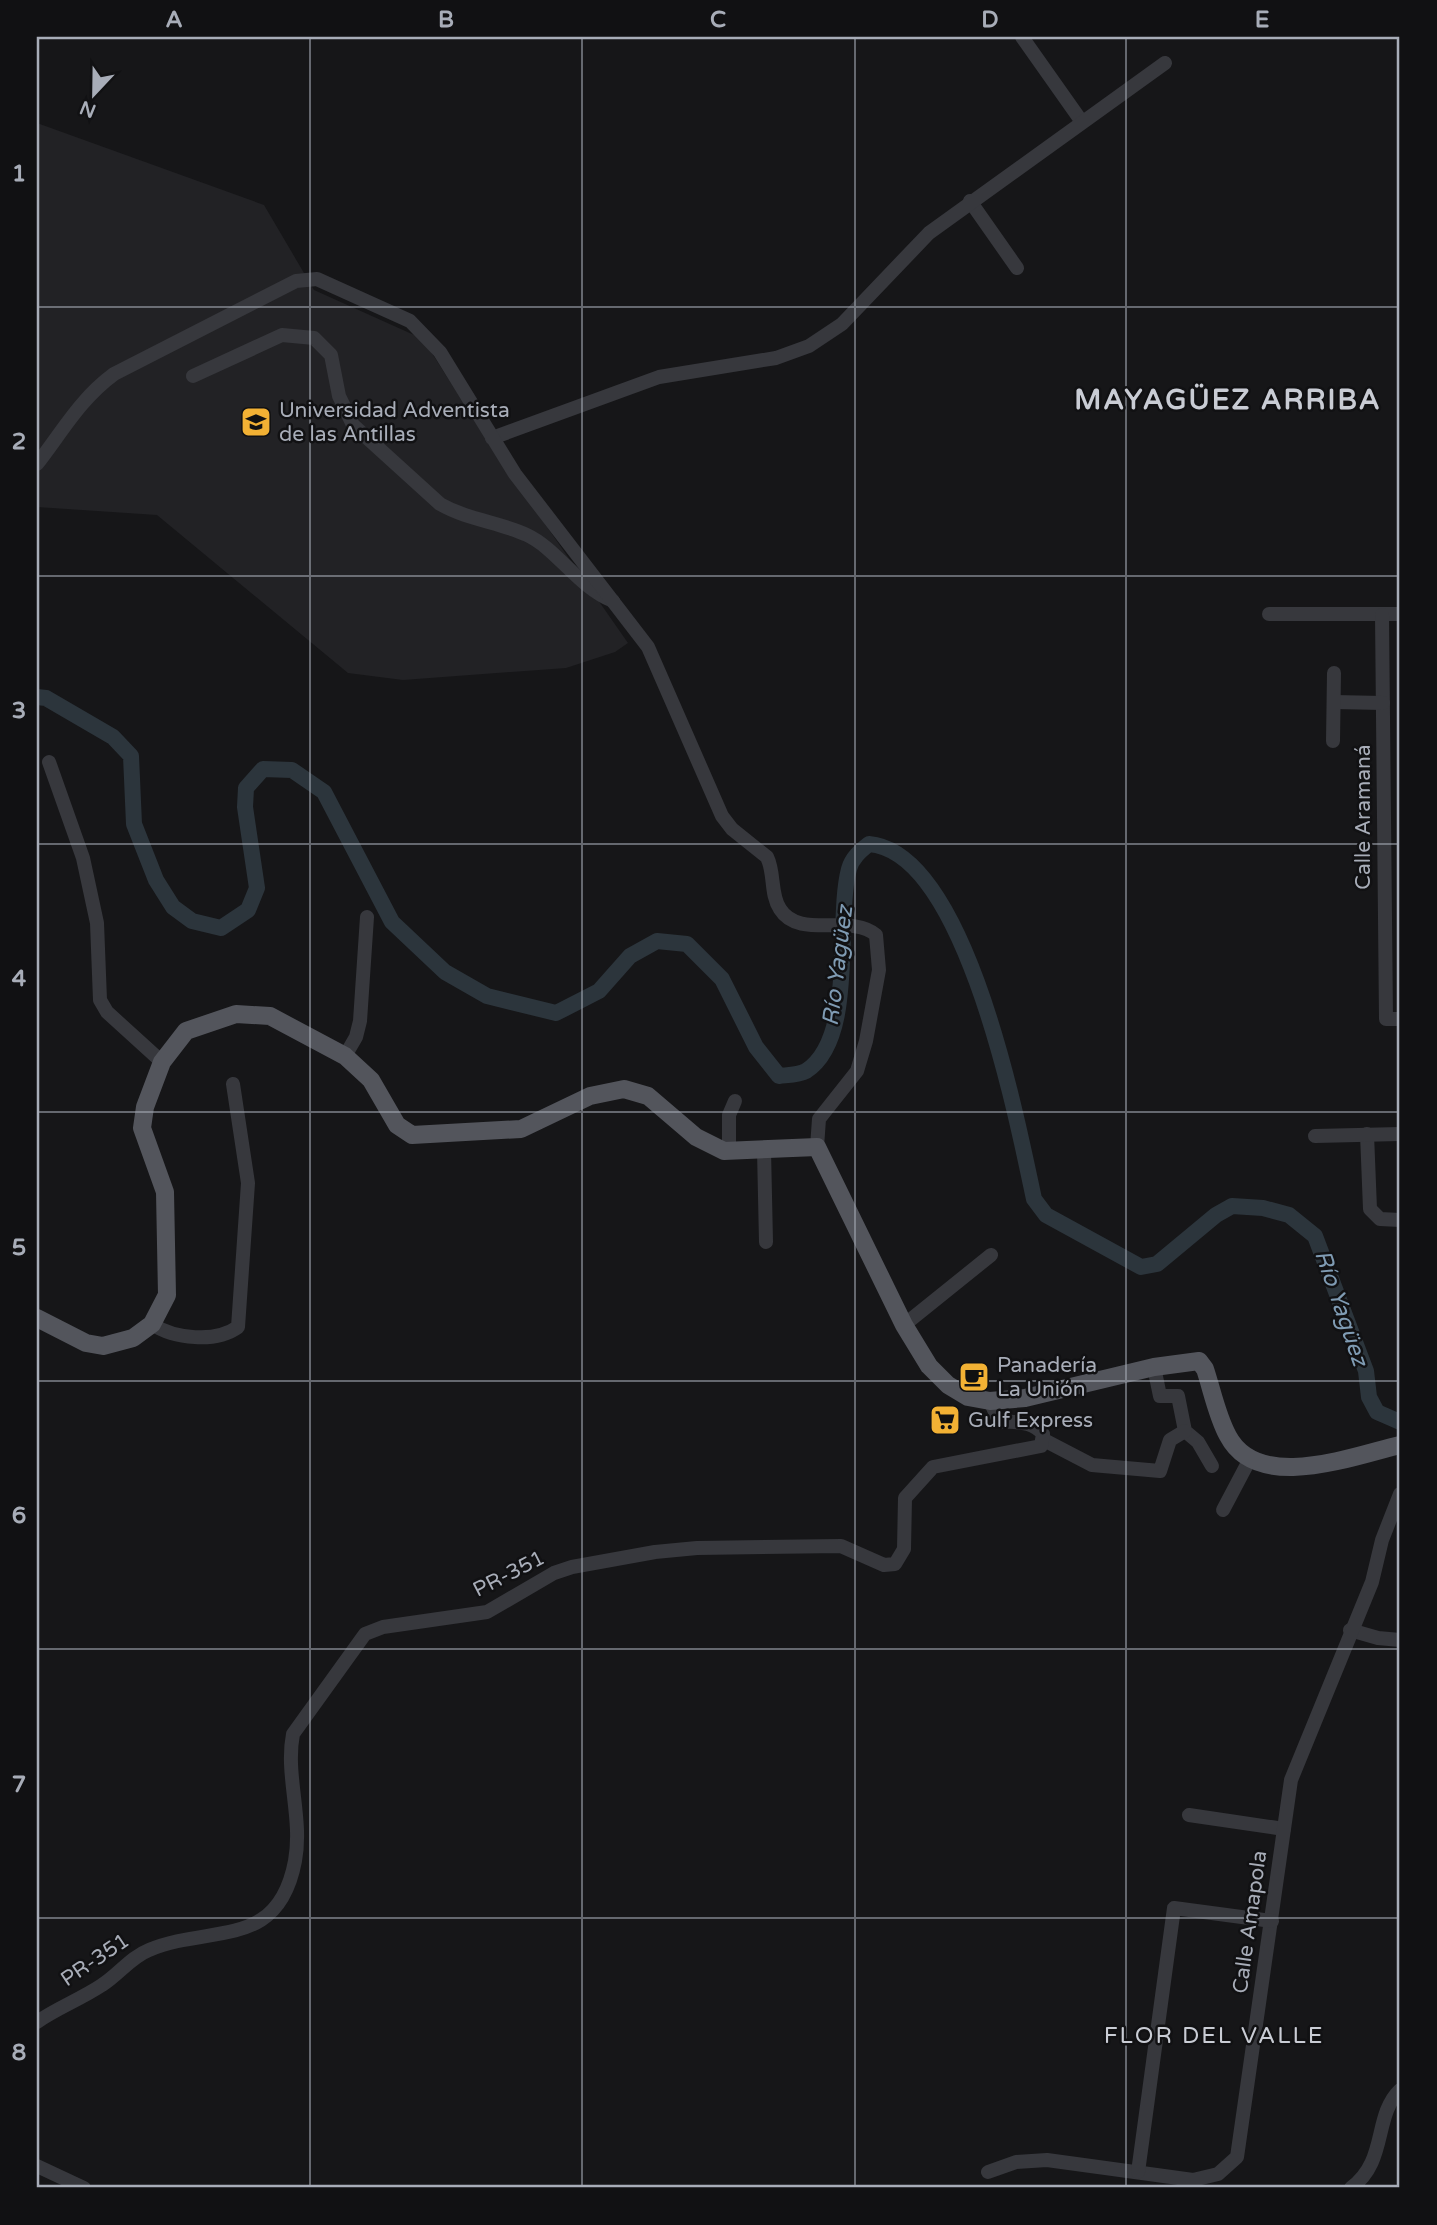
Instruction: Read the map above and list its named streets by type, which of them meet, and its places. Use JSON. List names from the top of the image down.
{
  "streets": {
    "street": ["Calle Aramaná", "PR-351", "Calle Amapola"]
  },
  "districts": ["MAYAGÜEZ ARRIBA", "FLOR DEL VALLE"],
  "water": ["Río Yagüez"],
  "places": {
    "school or university": ["Universidad Adventista de las Antillas"],
    "cafe": ["Panadería La Unión"],
    "supermarket": ["Gulf Express"]
  },
  "north": "bottom",
  "grid": {
    "columns": [
      "A",
      "B",
      "C",
      "D",
      "E"
    ],
    "rows": [
      "1",
      "2",
      "3",
      "4",
      "5",
      "6",
      "7",
      "8"
    ]
  }
}
